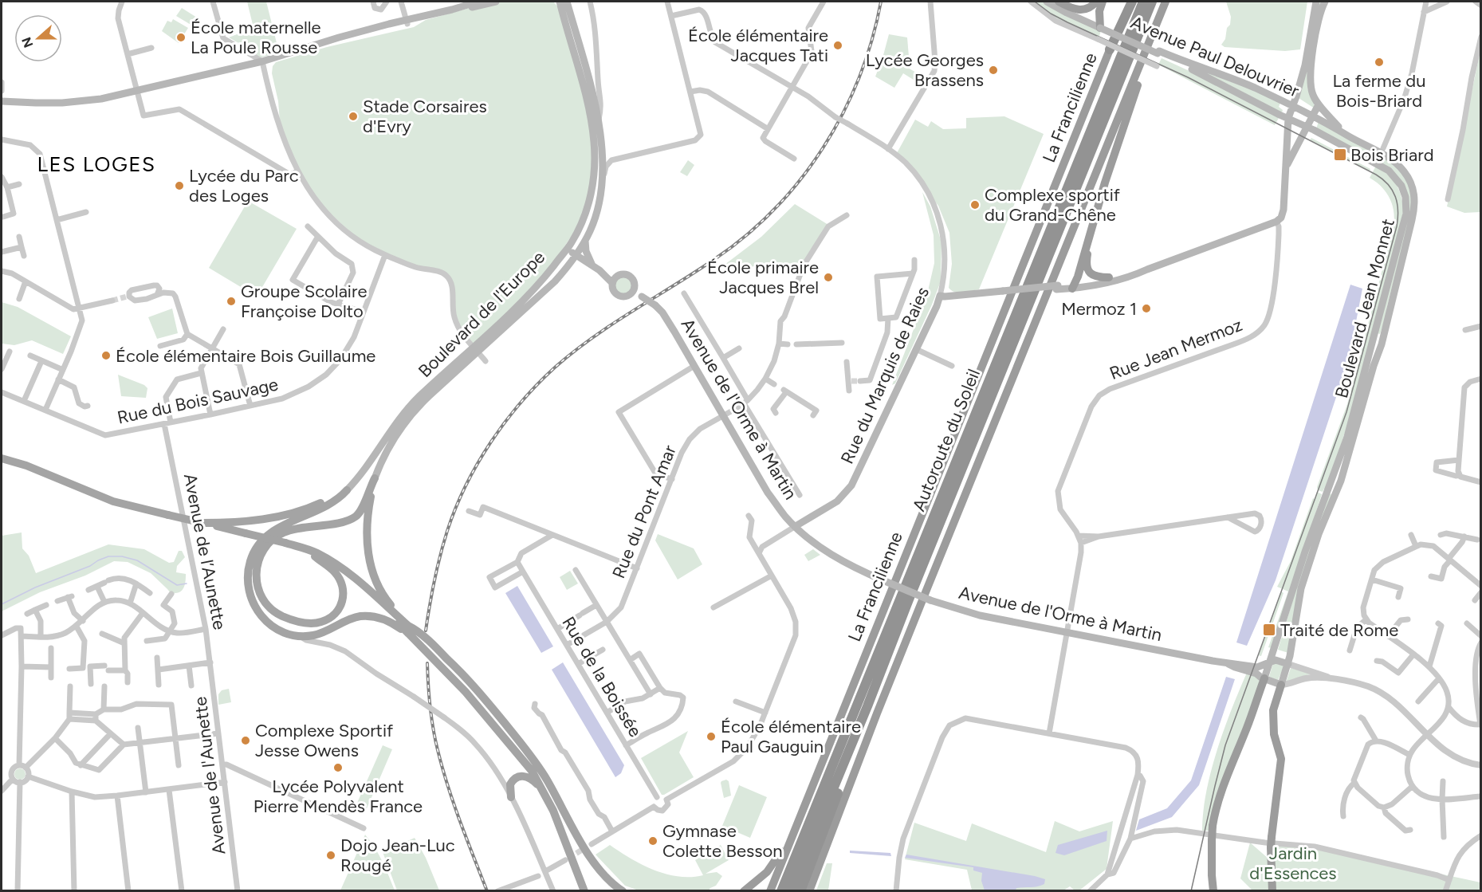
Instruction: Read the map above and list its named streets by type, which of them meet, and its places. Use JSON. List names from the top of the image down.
{
  "streets": {
    "highway": ["La Francilienne", "Autoroute du Soleil"],
    "main road": [
      "Avenue Paul Delouvrier",
      "Boulevard Jean Monnet",
      "Boulevard de l'Europe",
      "Rue du Marquis de Raies",
      "Avenue de l'Orme à Martin"
    ],
    "street": [
      "Rue Jean Mermoz",
      "Rue du Bois Sauvage",
      "Rue du Pont Amar",
      "Avenue de l’Aunette",
      "Rue de la Boissée",
      "Avenue de l'Aunette"
    ]
  },
  "crossings": [
    ["Avenue Paul Delouvrier", "Boulevard Jean Monnet"],
    ["Avenue Paul Delouvrier", "Avenue de l'Orme à Martin"],
    ["Boulevard Jean Monnet", "Avenue de l'Orme à Martin"],
    ["Rue Jean Mermoz", "Avenue de l'Orme à Martin"],
    ["Rue du Marquis de Raies", "Avenue de l'Orme à Martin"],
    ["Rue du Bois Sauvage", "Avenue de l’Aunette"],
    ["Avenue de l'Orme à Martin", "Rue du Pont Amar"],
    ["Rue du Pont Amar", "Rue de la Boissée"],
    ["Avenue de l’Aunette", "Avenue de l'Aunette"]
  ],
  "districts": ["LES LOGES"],
  "parks": ["Jardin d'Essences"],
  "places": {
    "other": [
      "École maternelle La Poule Rousse",
      "École élémentaire Jacques Tati",
      "La ferme du Bois-Briard",
      "Lycée Georges Brassens",
      "Stade Corsaires d'Evry",
      "Lycée du Parc des Loges",
      "Complexe sportif du Grand-Chêne",
      "École primaire Jacques Brel",
      "Groupe Scolaire Françoise Dolto",
      "Mermoz 1",
      "École élémentaire Bois Guillaume",
      "École élémentaire Paul Gauguin",
      "Complexe Sportif Jesse Owens",
      "Lycée Polyvalent Pierre Mendès France",
      "Gymnase Colette Besson",
      "Dojo Jean-Luc Rougé"
    ],
    "transit": ["Bois Briard", "Traité de Rome"]
  },
  "north": "left"
}
